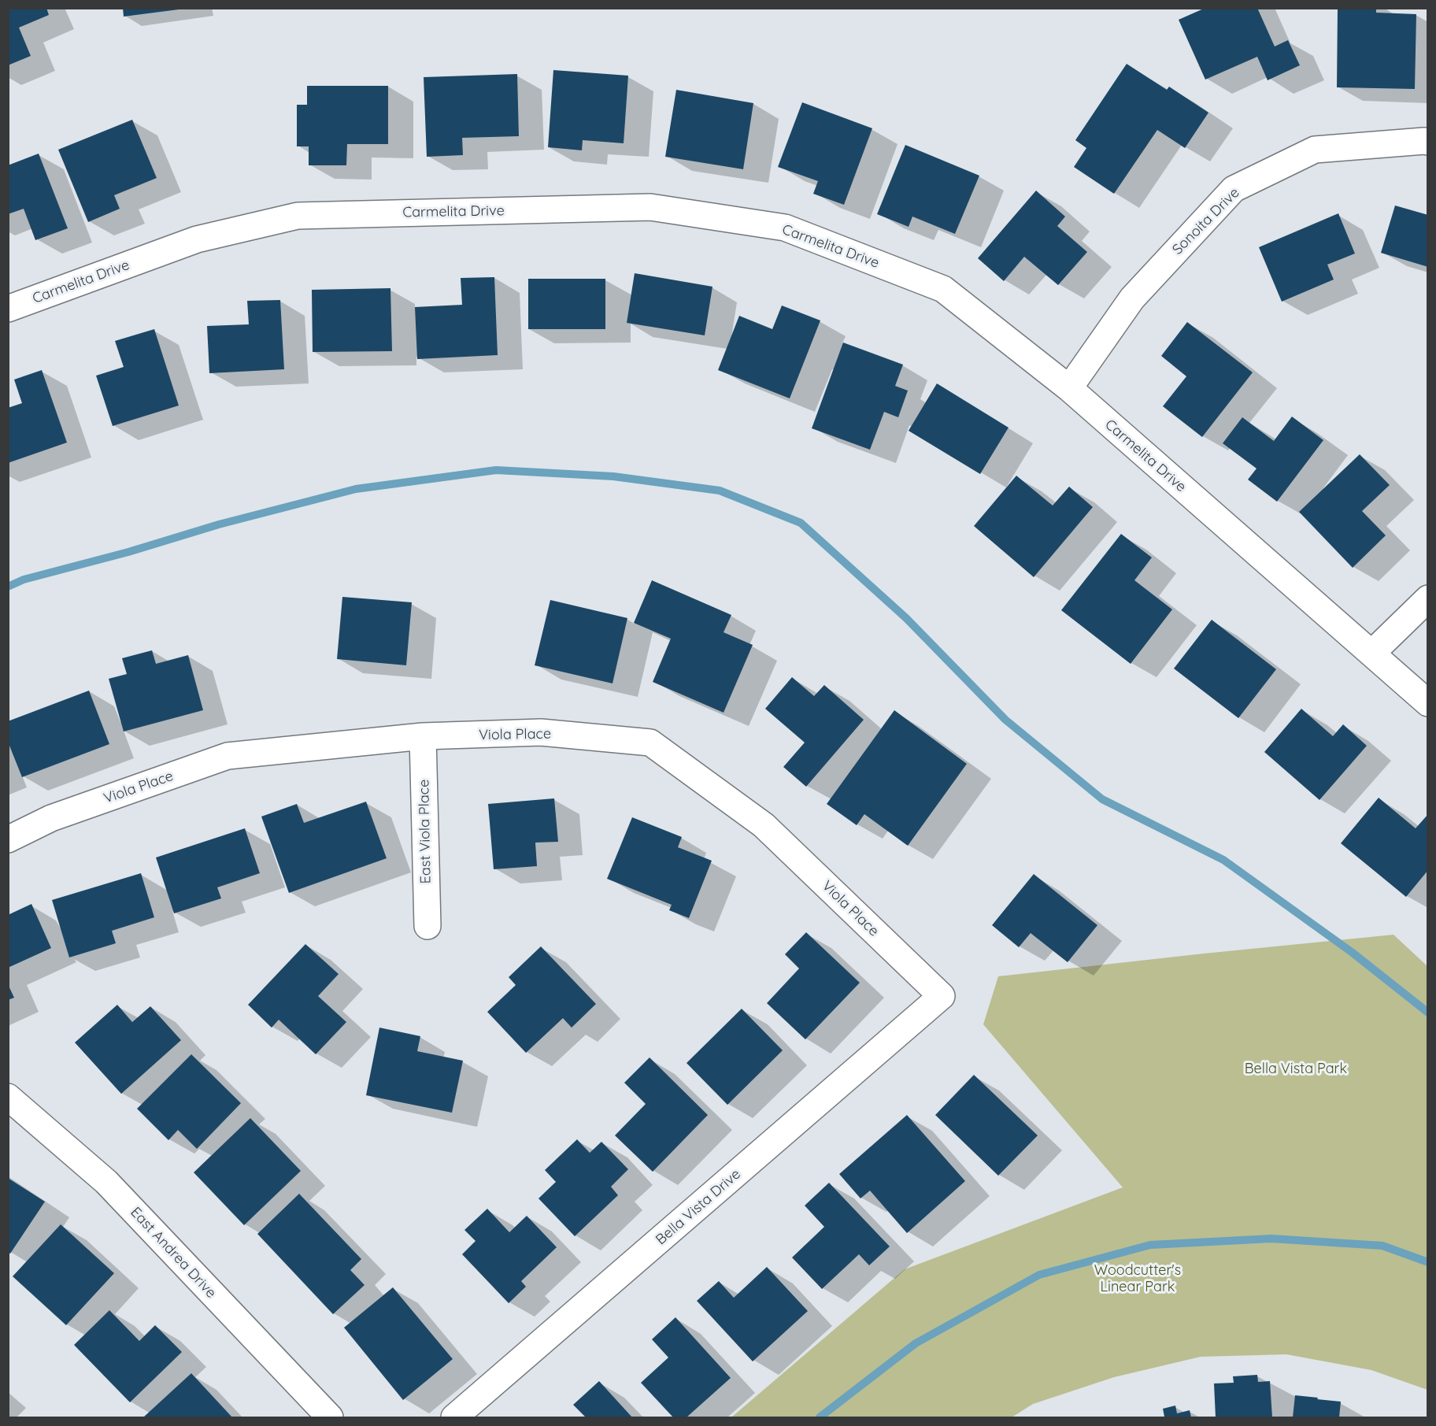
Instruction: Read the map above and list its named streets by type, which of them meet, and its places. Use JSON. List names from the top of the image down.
{
  "streets": {
    "street": [
      "Carmelita Drive",
      "Sonoita Drive",
      "Viola Place",
      "East Viola Place",
      "Bella Vista Drive",
      "East Andrea Drive"
    ]
  },
  "crossings": [
    ["Carmelita Drive", "Sonoita Drive"],
    ["Viola Place", "East Viola Place"],
    ["Viola Place", "Bella Vista Drive"]
  ],
  "parks": ["Bella Vista Park", "Woodcutter's Linear Park"]
}
